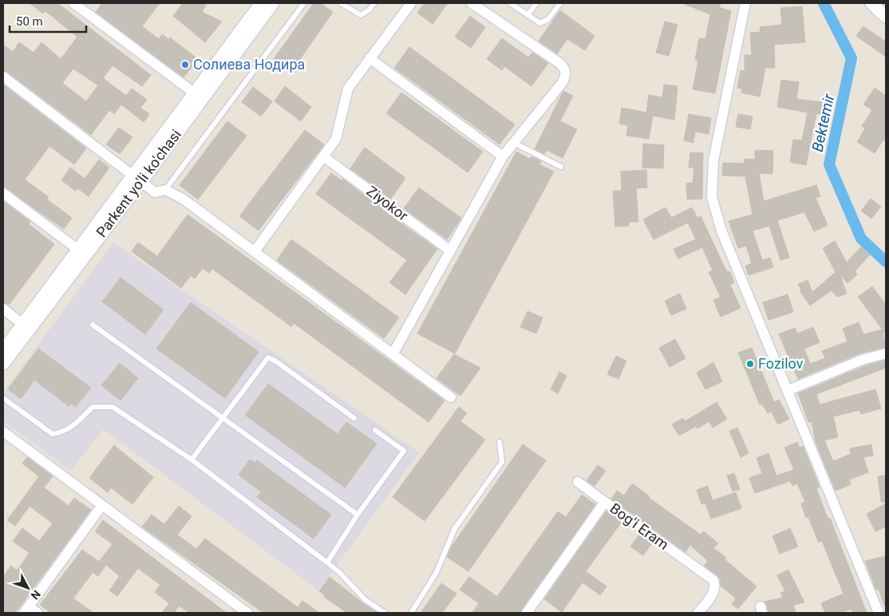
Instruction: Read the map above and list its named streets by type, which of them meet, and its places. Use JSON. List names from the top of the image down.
{
  "streets": {
    "street": ["Parkent yo'li ko'chasi", "Ziyokor", "Bog'i Eram"]
  },
  "water": ["Bektemir"],
  "places": ["Солиева Нодира", "Fozilov"],
  "scale_bar": "50 m",
  "north": "bottom right"
}
